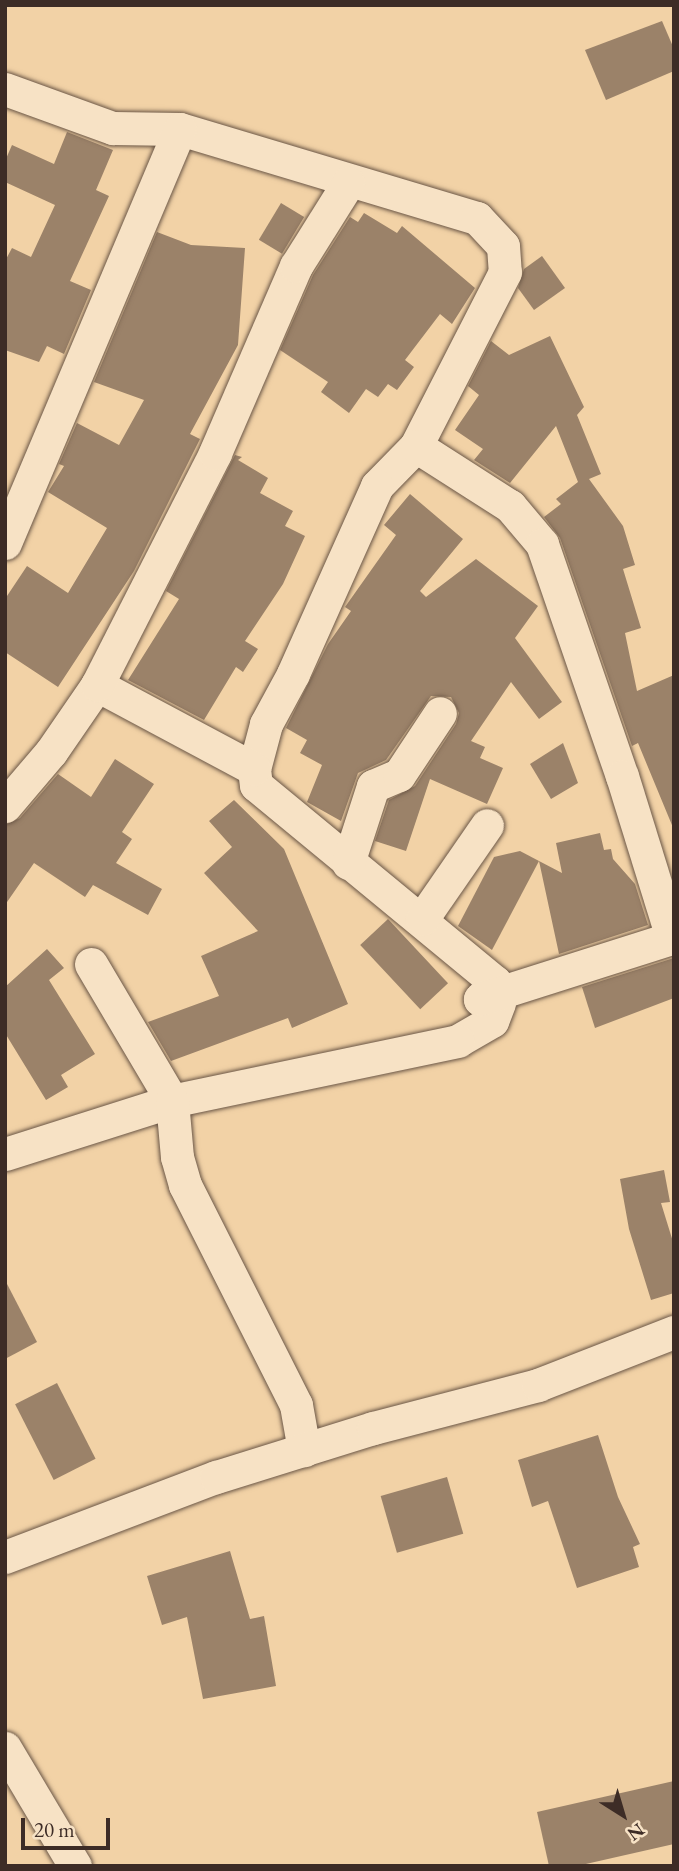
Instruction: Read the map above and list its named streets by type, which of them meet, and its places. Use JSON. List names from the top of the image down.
{
  "scale_bar": "20 m",
  "north": "bottom right"
}
